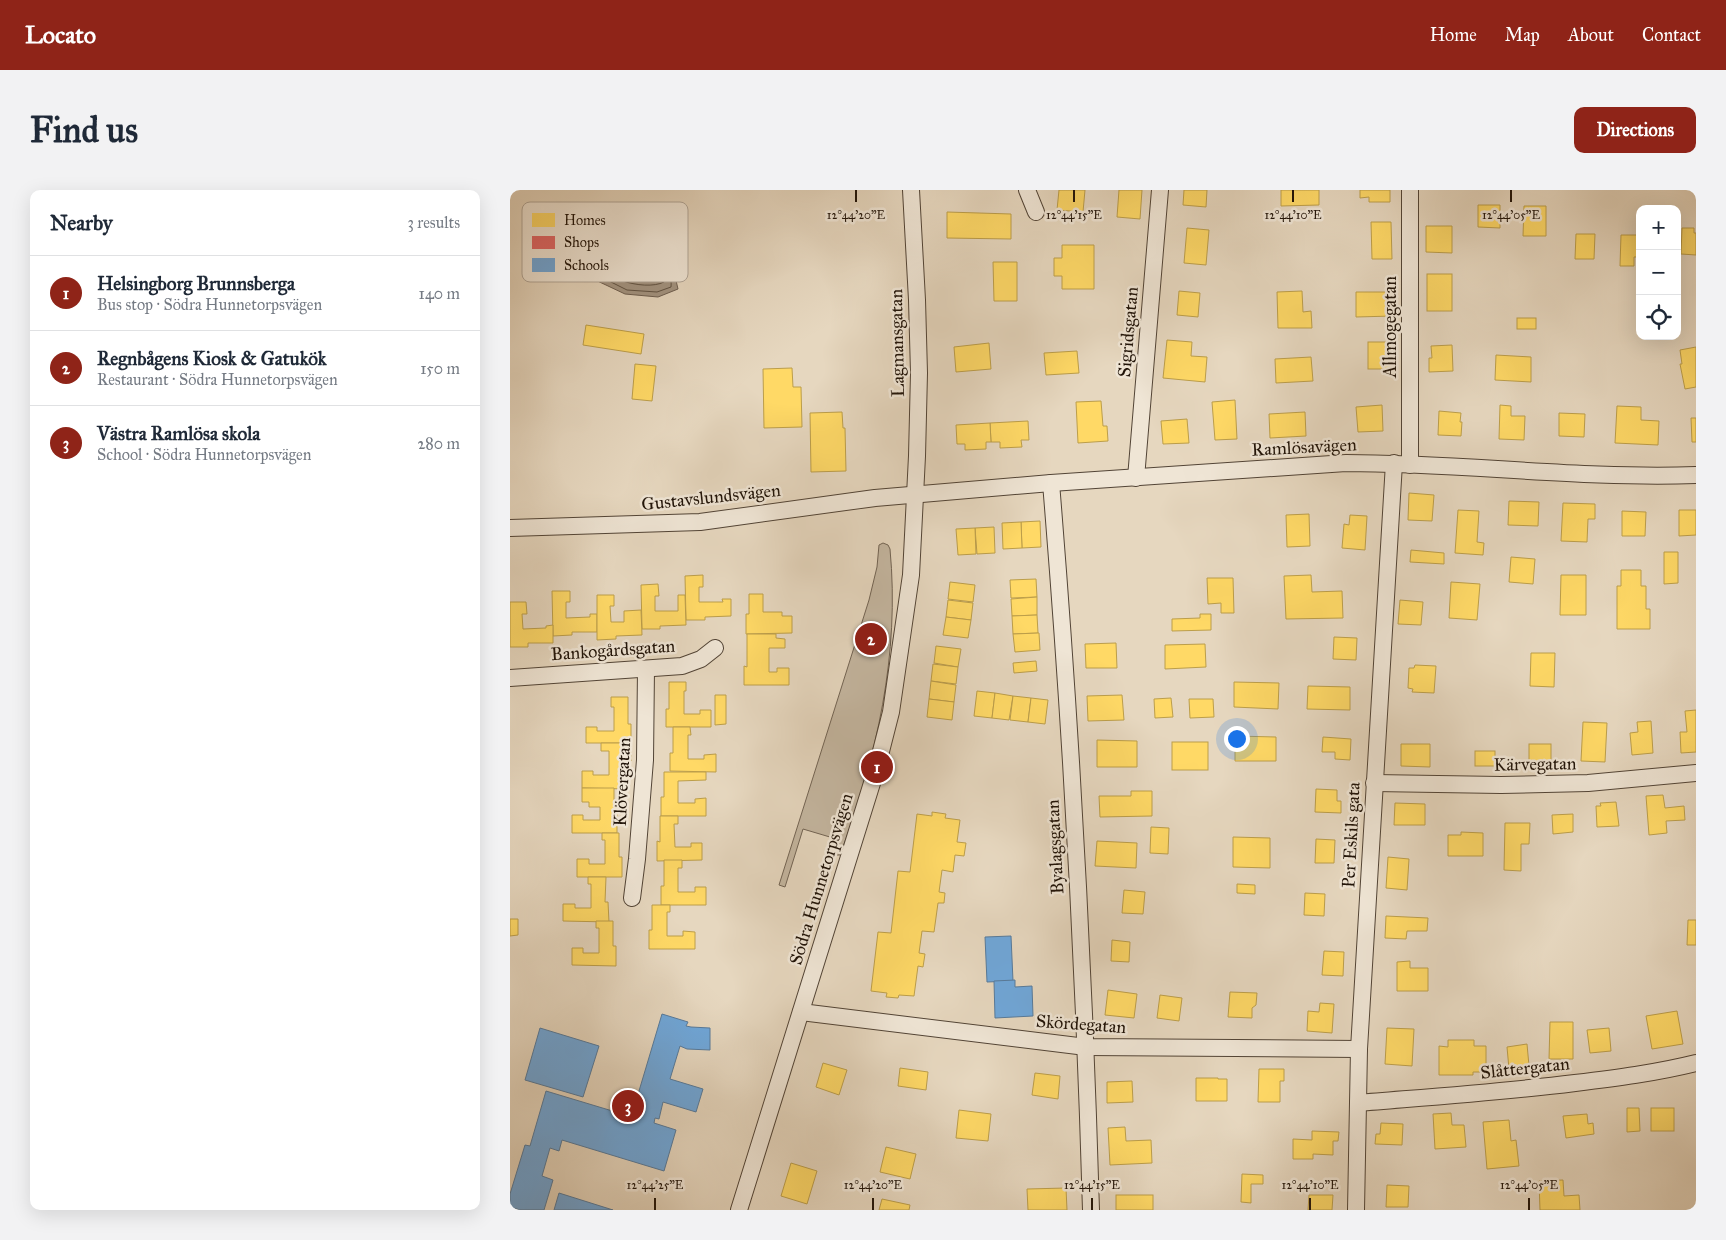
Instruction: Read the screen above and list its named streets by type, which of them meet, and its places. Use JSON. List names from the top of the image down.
{
  "streets": {
    "street": [
      "Allmogegatan",
      "Sigridsgatan",
      "Lagmansgatan",
      "Ramlösavägen",
      "Gustavslundsvägen",
      "Bankogårdsgatan",
      "Kärvegatan",
      "Klövergatan",
      "Per Eskils gata",
      "Byalagsgatan",
      "Södra Hunnetorpsvägen",
      "Skördegatan",
      "Slåttergatan"
    ]
  },
  "crossings": [
    ["Allmogegatan", "Ramlösavägen"],
    ["Allmogegatan", "Per Eskils gata"],
    ["Sigridsgatan", "Ramlösavägen"],
    ["Lagmansgatan", "Ramlösavägen"],
    ["Lagmansgatan", "Gustavslundsvägen"],
    ["Lagmansgatan", "Södra Hunnetorpsvägen"],
    ["Ramlösavägen", "Gustavslundsvägen"],
    ["Ramlösavägen", "Per Eskils gata"],
    ["Ramlösavägen", "Byalagsgatan"],
    ["Ramlösavägen", "Södra Hunnetorpsvägen"],
    ["Gustavslundsvägen", "Södra Hunnetorpsvägen"],
    ["Bankogårdsgatan", "Klövergatan"],
    ["Kärvegatan", "Per Eskils gata"],
    ["Per Eskils gata", "Skördegatan"],
    ["Per Eskils gata", "Slåttergatan"],
    ["Byalagsgatan", "Skördegatan"],
    ["Södra Hunnetorpsvägen", "Skördegatan"]
  ],
  "legend": ["Homes", "Shops", "Schools"],
  "page": {
    "header": "Locato",
    "nav": [
      "Home",
      "Map",
      "About",
      "Contact"
    ],
    "buttons": "Directions",
    "title": "Find us",
    "heading": ["Nearby", "3 results"],
    "map_buttons": ["+", "−"],
    "list": [
      {
        "mark": "1",
        "name": "Helsingborg Brunnsberga",
        "note": "Bus stop · Södra Hunnetorpsvägen",
        "value": "140 m"
      },
      {
        "mark": "2",
        "name": "Regnbågens Kiosk & Gatukök",
        "note": "Restaurant · Södra Hunnetorpsvägen",
        "value": "150 m"
      },
      {
        "mark": "3",
        "name": "Västra Ramlösa skola",
        "note": "School · Södra Hunnetorpsvägen",
        "value": "280 m"
      }
    ],
    "pins": ["2", "1", "3"]
  },
  "coordinates": [
    "12°44'20\"E",
    "12°44'15\"E",
    "12°44'10\"E",
    "12°44'05\"E",
    "12°44'25\"E"
  ]
}
